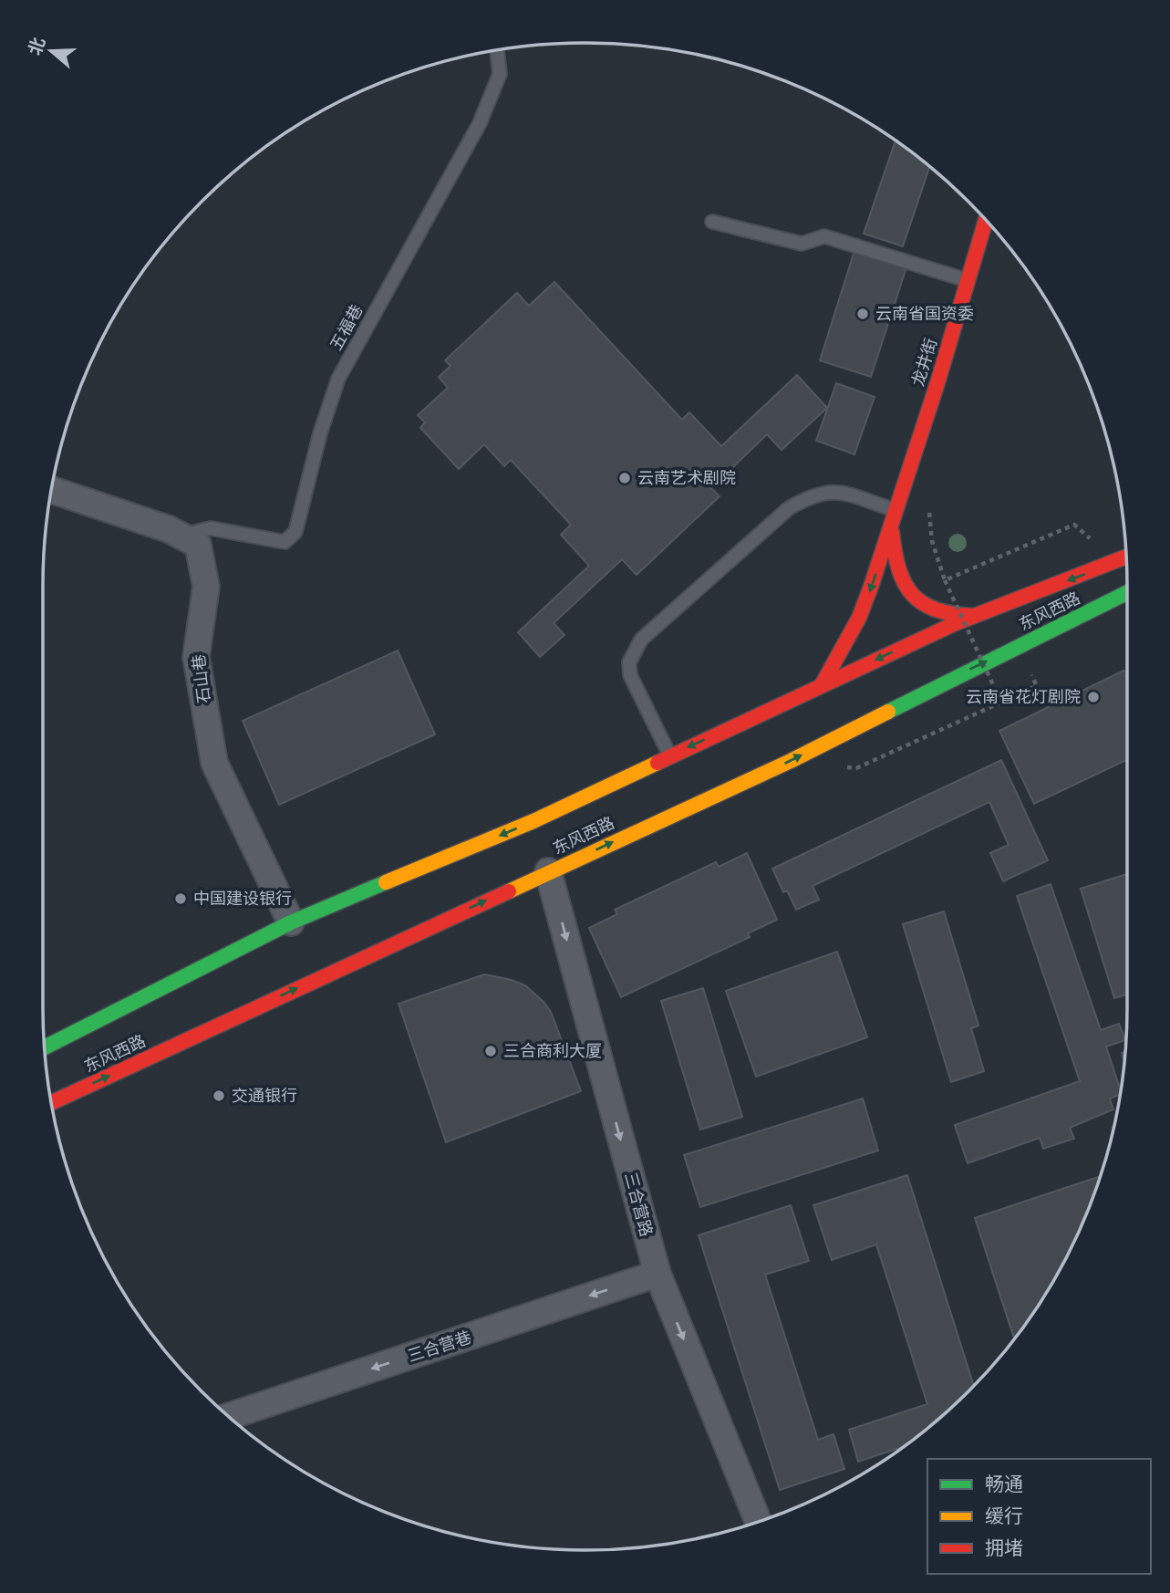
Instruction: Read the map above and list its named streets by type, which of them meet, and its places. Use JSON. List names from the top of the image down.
{
  "streets": {
    "main road": ["龙井街", "东风西路"],
    "street": ["石山巷", "三合营路", "三合营巷"],
    "lane": ["五福巷"]
  },
  "crossings": [
    ["五福巷", "石山巷"],
    ["龙井街", "东风西路"],
    ["东风西路", "石山巷"],
    ["东风西路", "三合营路"],
    ["三合营路", "三合营巷"]
  ],
  "one_way": ["龙井街", "三合营路", "三合营巷"],
  "places": [
    "云南省国资委",
    "云南艺术剧院",
    "云南省花灯剧院",
    "中国建设银行",
    "三合商利大厦",
    "交通银行"
  ],
  "legend": ["畅通", "缓行", "拥堵"],
  "north": "left"
}
